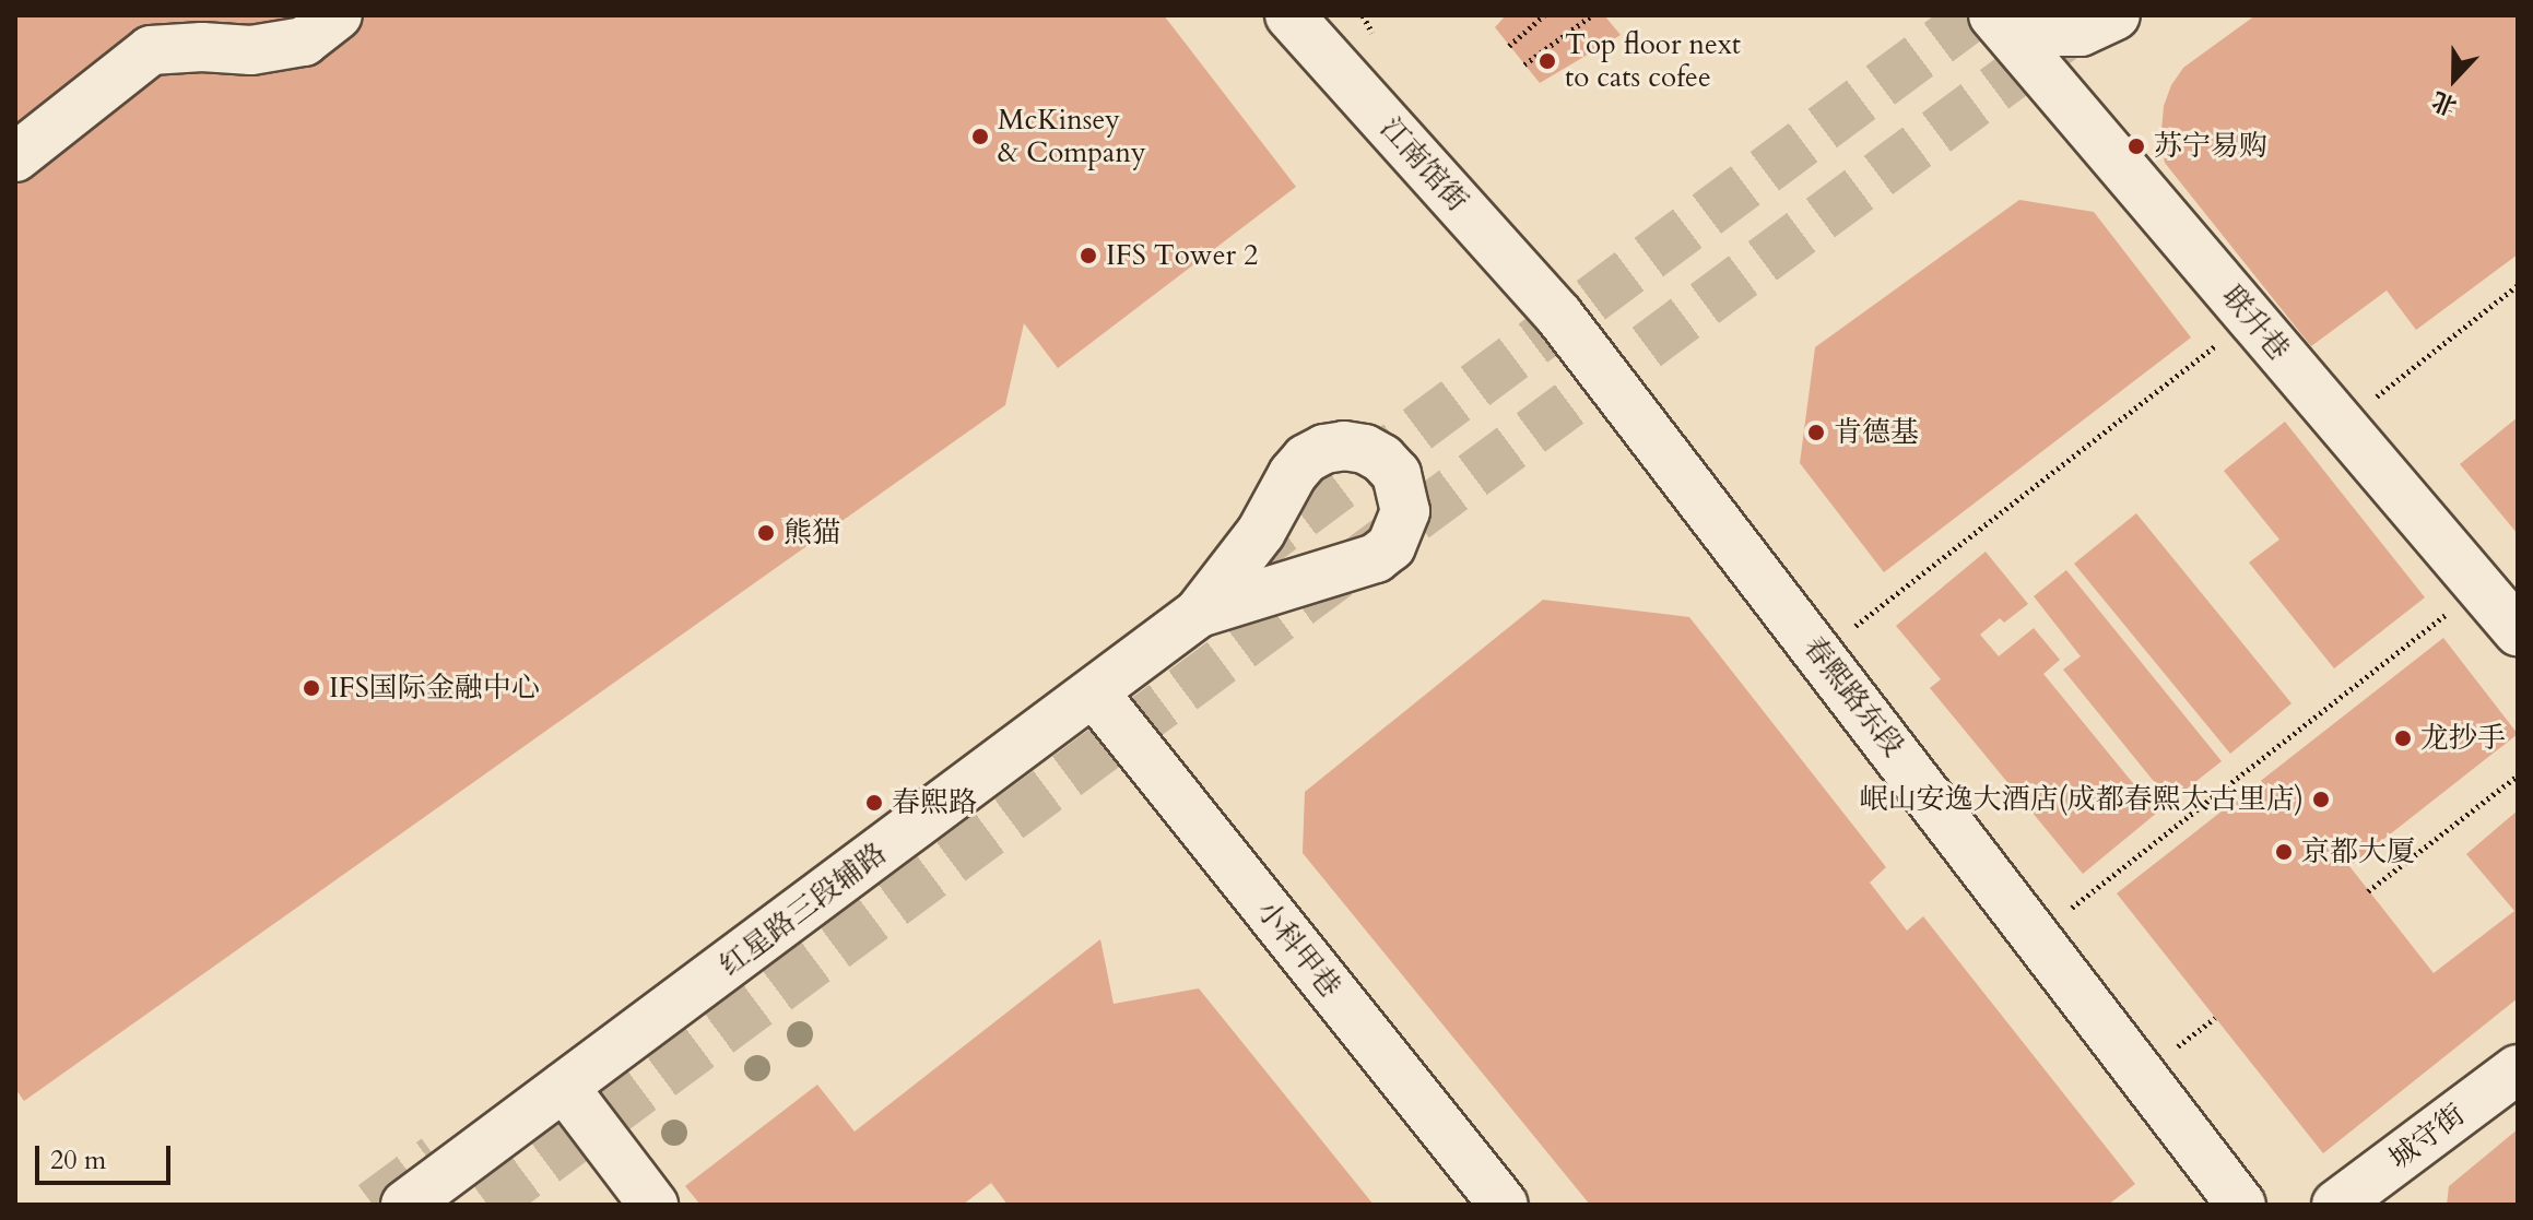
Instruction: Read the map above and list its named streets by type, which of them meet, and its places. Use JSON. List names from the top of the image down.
{
  "streets": {
    "street": [
      "江南馆街",
      "联升巷",
      "春熙路东段",
      "红星路三段辅路",
      "小科甲巷",
      "城守街"
    ]
  },
  "crossings": [
    ["江南馆街", "春熙路东段"],
    ["红星路三段辅路", "小科甲巷"]
  ],
  "places": [
    "Top floor next to cats cofee",
    "McKinsey & Company",
    "苏宁易购",
    "IFS Tower 2",
    "肯德基",
    "熊猫",
    "IFS国际金融中心",
    "龙抄手",
    "岷山安逸大酒店(成都春熙太古里店)",
    "春熙路",
    "京都大厦"
  ],
  "scale_bar": "20 m",
  "north": "bottom"
}
